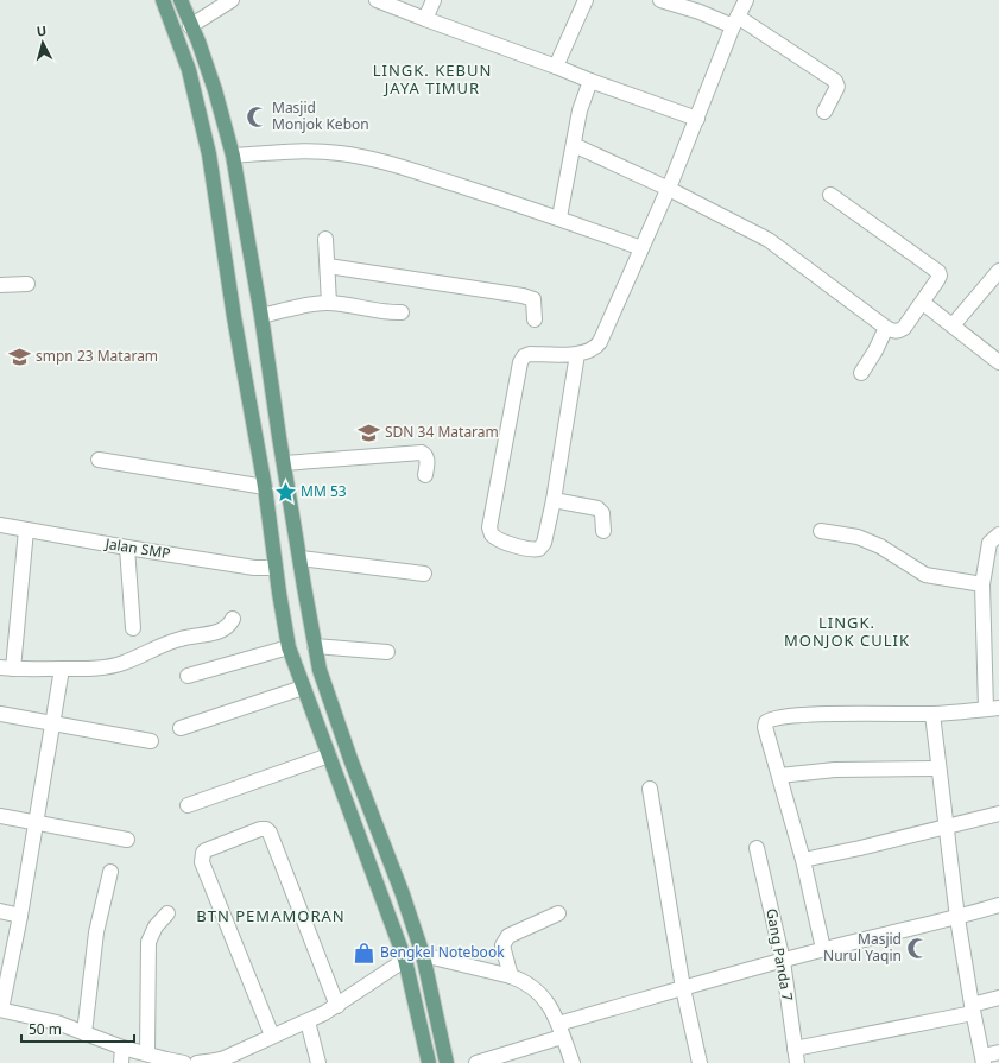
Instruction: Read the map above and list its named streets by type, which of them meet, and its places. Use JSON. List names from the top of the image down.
{
  "streets": {
    "street": ["Jalan SMP", "Gang Panda 7"]
  },
  "districts": ["LINGK. KEBUN JAYA TIMUR", "LINGK. MONJOK CULIK", "BTN PEMAMORAN"],
  "places": {
    "mosque": ["Masjid Monjok Kebon", "Masjid Nurul Yaqin"],
    "school or university": ["smpn 23 Mataram", "SDN 34 Mataram"],
    "place": ["MM 53"],
    "shop": ["Bengkel Notebook"]
  },
  "scale_bar": "50 m",
  "north": "top"
}
